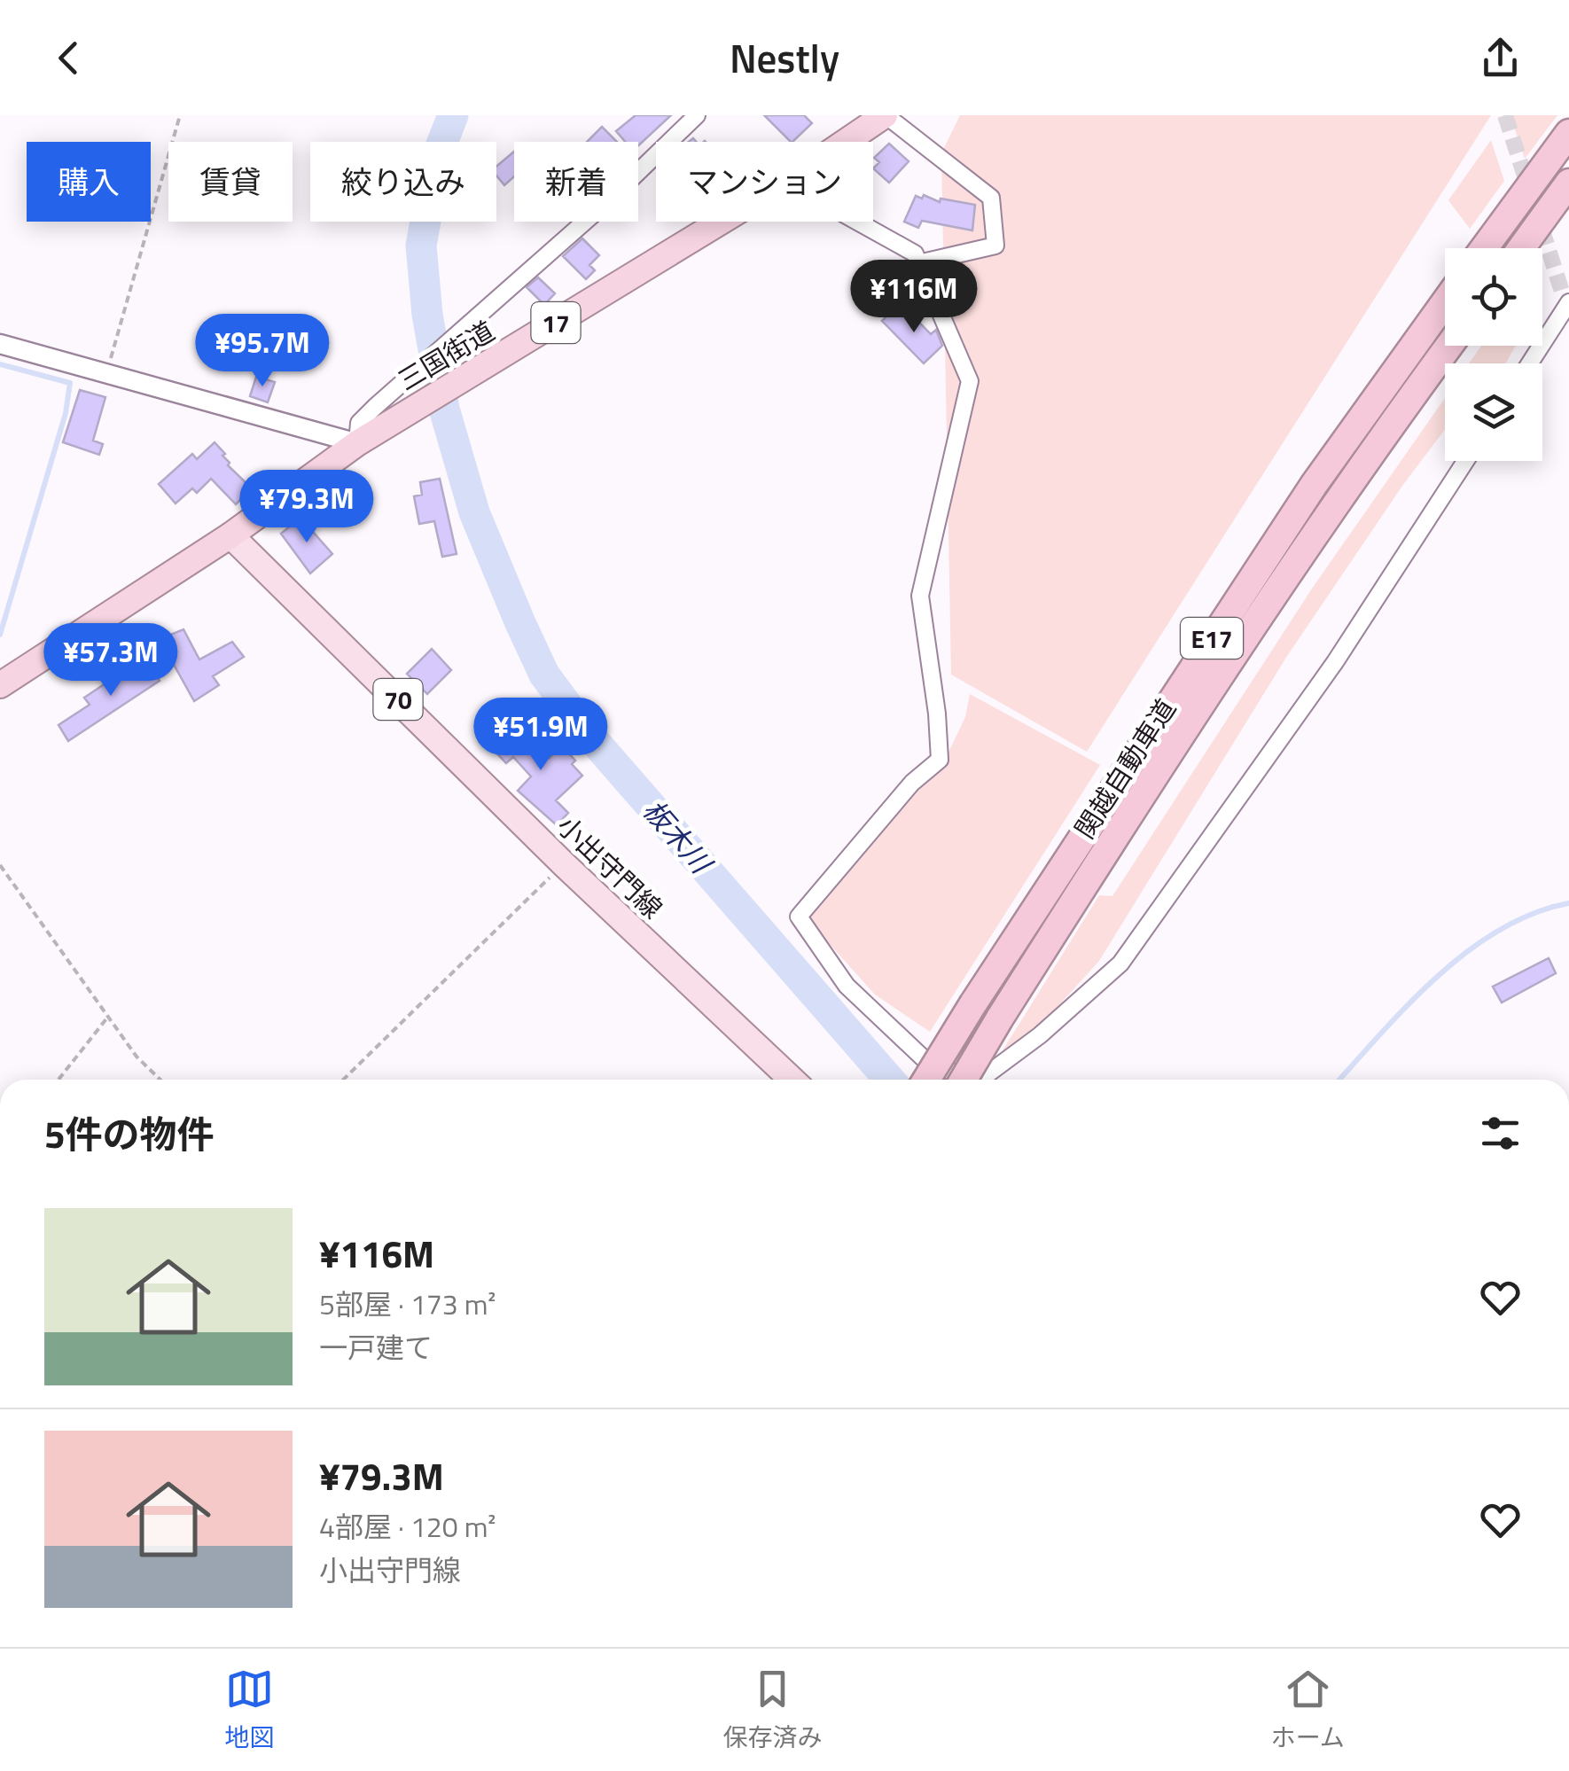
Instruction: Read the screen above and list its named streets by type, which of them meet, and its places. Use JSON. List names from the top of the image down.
{
  "streets": {
    "highway": [
      "17",
      "三国街道",
      "E17",
      "関越自動車道"
    ],
    "main road": ["70", "小出守門線"]
  },
  "crossings": [
    ["三国街道", "小出守門線"]
  ],
  "water": ["板木川"],
  "page": {
    "header": "Nestly",
    "chip": [
      "購入",
      "賃貸",
      "絞り込み",
      "新着",
      "マンション"
    ],
    "price": [
      "¥116M",
      "¥95.7M",
      "¥79.3M",
      "¥57.3M",
      "¥51.9M"
    ],
    "heading": "5件の物件",
    "list": [
      {
        "name": "¥116M",
        "note": "5部屋 · 173 m² · 一戸建て"
      },
      {
        "name": "¥79.3M",
        "note": "4部屋 · 120 m² · 小出守門線"
      }
    ],
    "tabs": ["地図", "保存済み", "ホーム"]
  }
}
